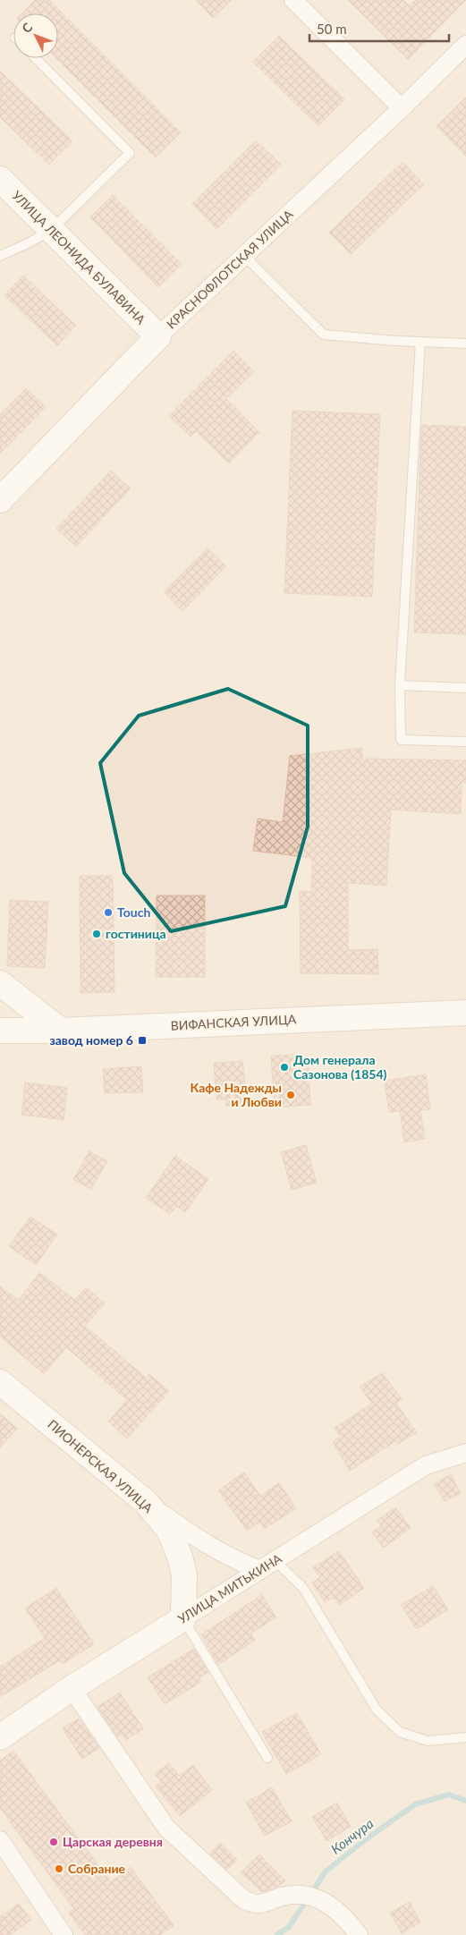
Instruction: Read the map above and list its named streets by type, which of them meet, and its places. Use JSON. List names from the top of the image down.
{
  "streets": {
    "street": [
      "УЛИЦА ЛЕОНИДА БУЛАВИНА",
      "КРАСНОФЛОТСКАЯ УЛИЦА",
      "ВИФАНСКАЯ УЛИЦА",
      "ПИОНЕРСКАЯ УЛИЦА",
      "УЛИЦА МИТЬКИНА"
    ]
  },
  "crossings": [
    ["УЛИЦА ЛЕОНИДА БУЛАВИНА", "КРАСНОФЛОТСКАЯ УЛИЦА"],
    ["ПИОНЕРСКАЯ УЛИЦА", "УЛИЦА МИТЬКИНА"]
  ],
  "water": ["Кончура"],
  "places": {
    "other": [
      "Touch",
      "гостиница",
      "Дом генерала Сазонова (1854)",
      "Кафе Надежды и Любви",
      "Царская деревня",
      "Собрание"
    ],
    "transit": ["завод номер 6"]
  },
  "scale_bar": "50 m",
  "north": "top left"
}
